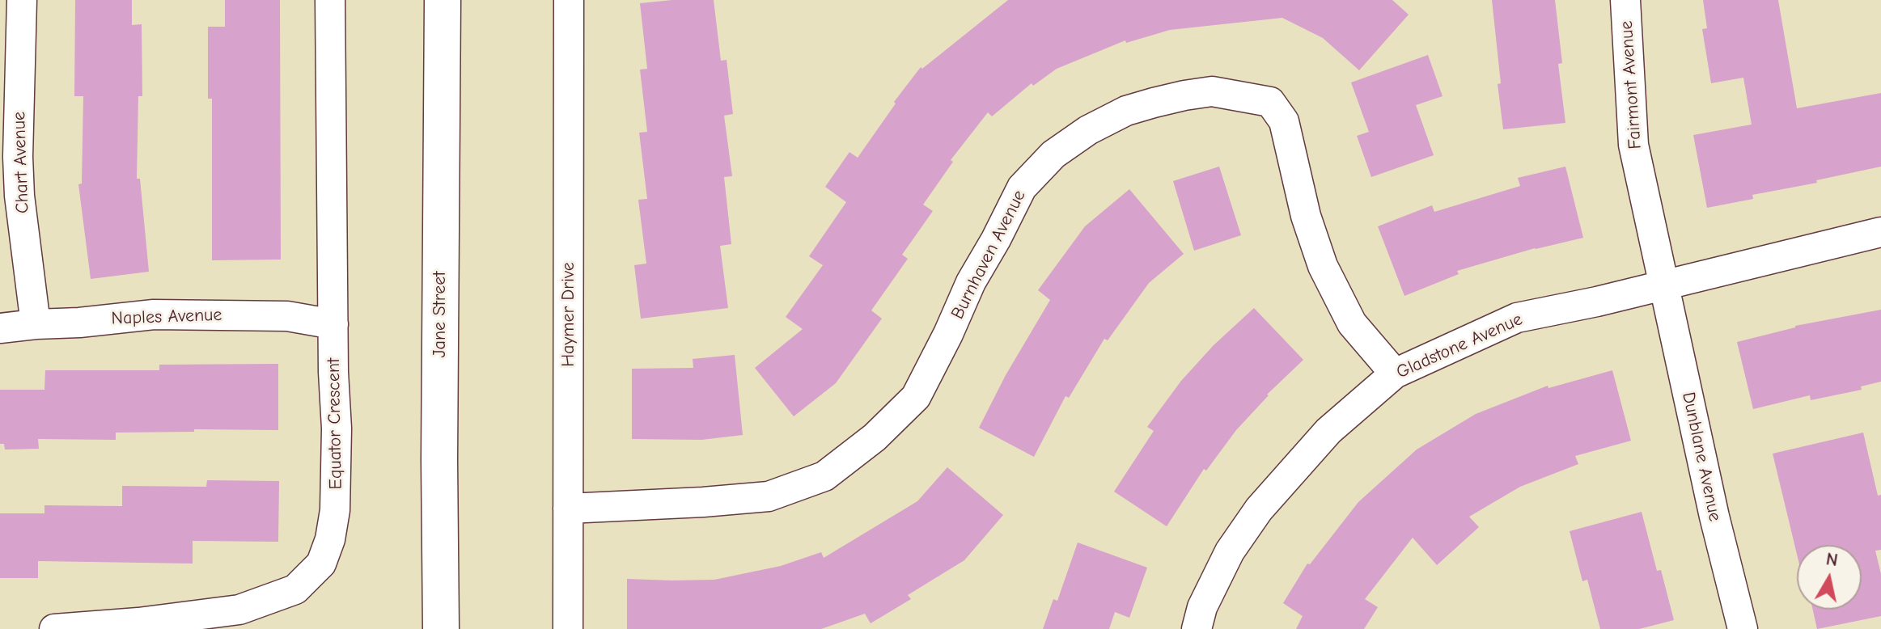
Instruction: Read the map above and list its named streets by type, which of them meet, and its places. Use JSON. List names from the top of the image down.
{
  "streets": {
    "main road": ["Jane Street"],
    "street": [
      "Fairmont Avenue",
      "Chart Avenue",
      "Burnhaven Avenue",
      "Haymer Drive",
      "Naples Avenue",
      "Gladstone Avenue",
      "Equator Crescent",
      "Dunblane Avenue"
    ]
  },
  "crossings": [
    ["Fairmont Avenue", "Gladstone Avenue"],
    ["Fairmont Avenue", "Dunblane Avenue"],
    ["Chart Avenue", "Naples Avenue"],
    ["Burnhaven Avenue", "Haymer Drive"],
    ["Burnhaven Avenue", "Gladstone Avenue"],
    ["Naples Avenue", "Equator Crescent"],
    ["Gladstone Avenue", "Dunblane Avenue"]
  ],
  "north": "top"
}
